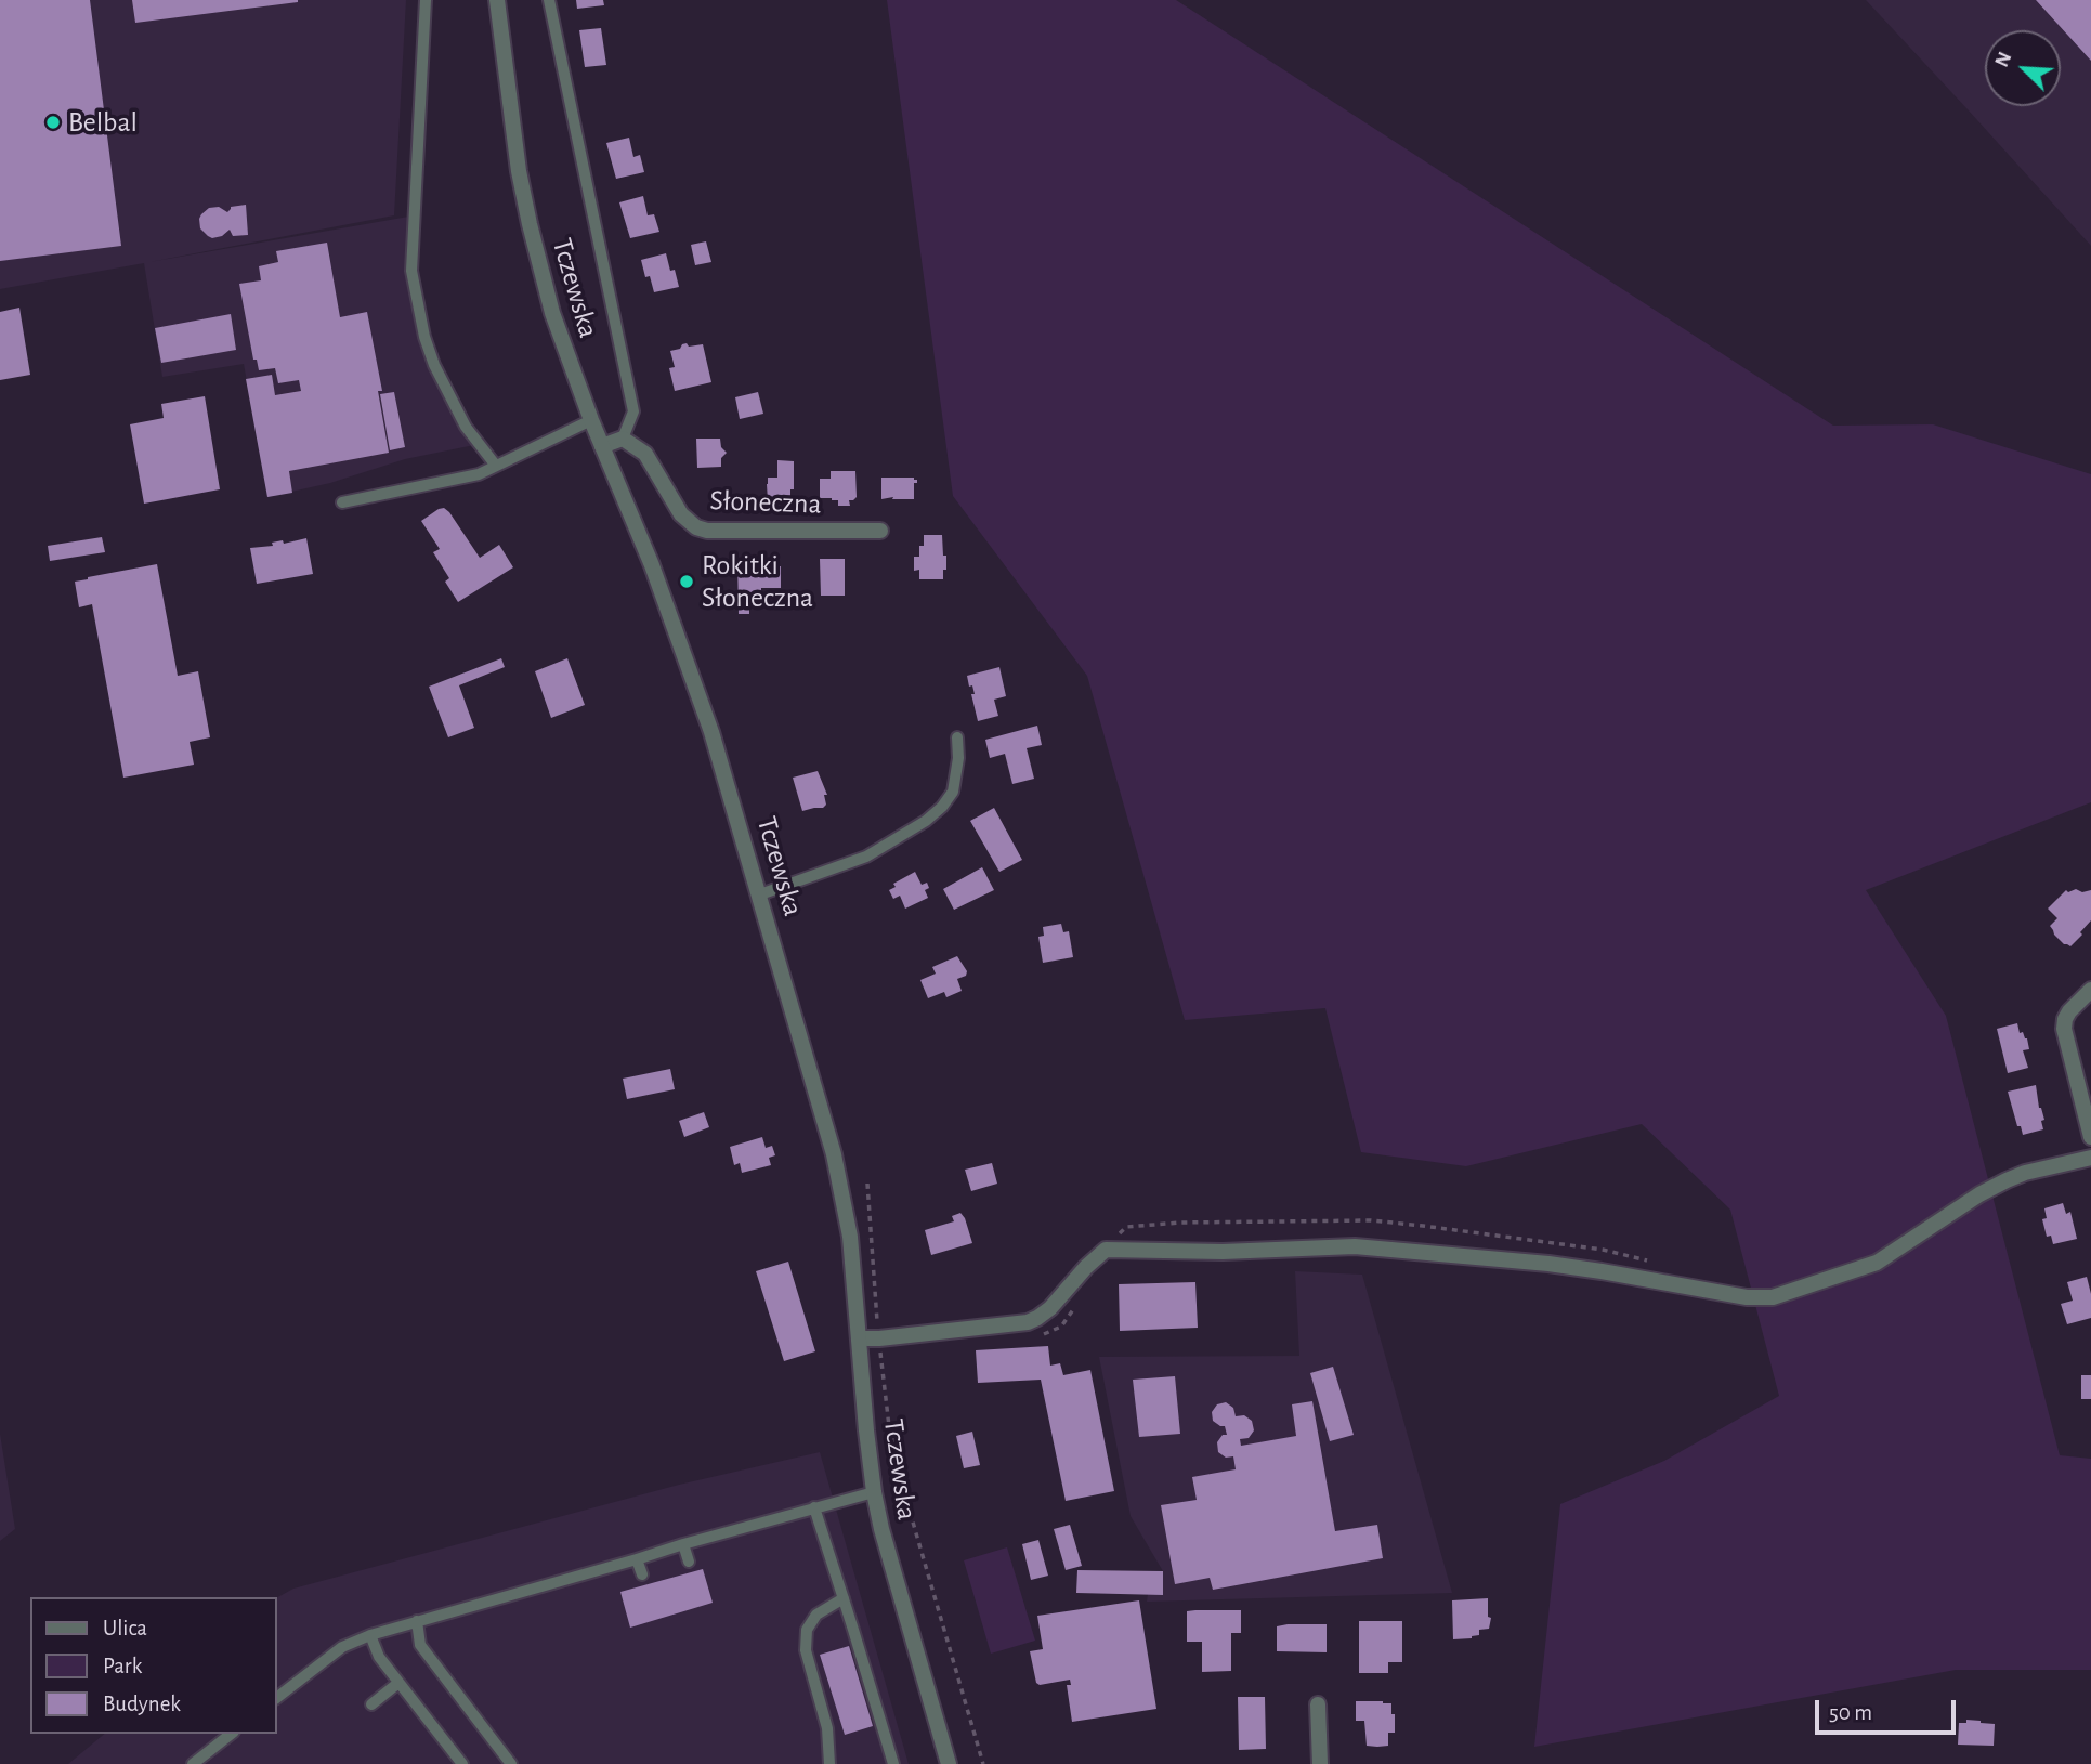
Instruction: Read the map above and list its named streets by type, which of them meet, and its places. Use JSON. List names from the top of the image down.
{
  "streets": {
    "street": ["Tczewska", "Słoneczna"]
  },
  "places": ["Belbal", "Rokitki Słoneczna"],
  "legend": ["Ulica", "Park", "Budynek"],
  "scale_bar": "50 m",
  "north": "top left"
}
